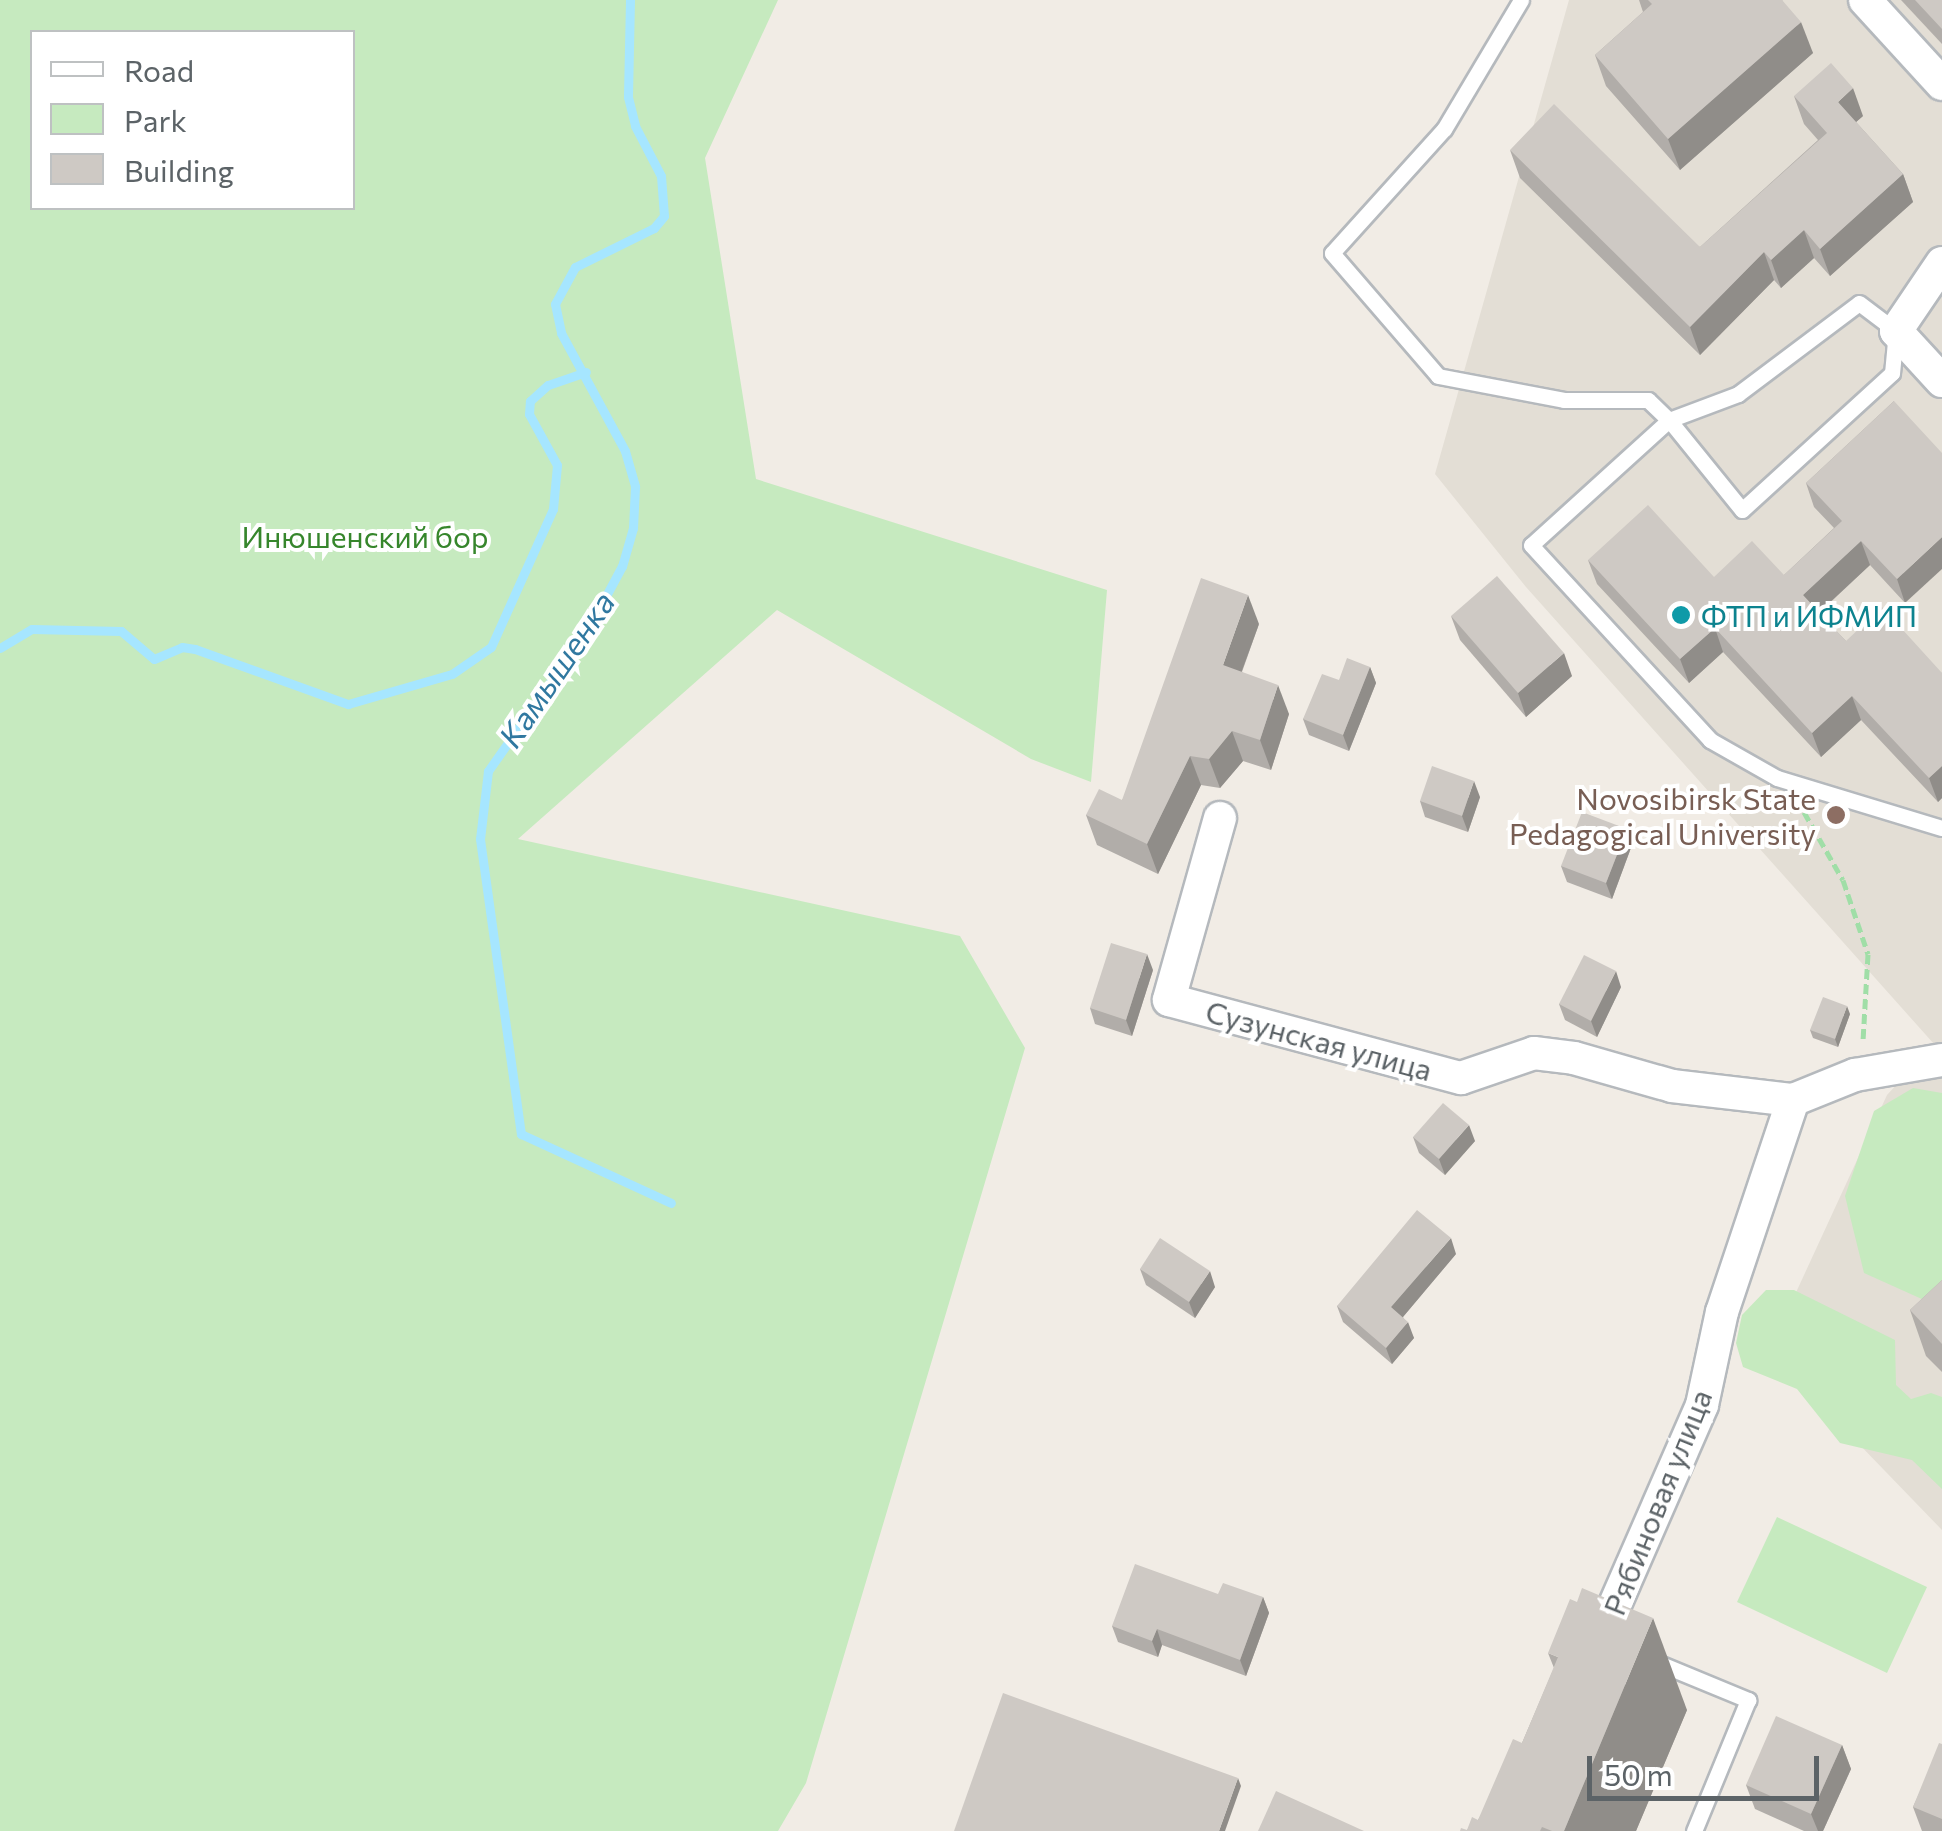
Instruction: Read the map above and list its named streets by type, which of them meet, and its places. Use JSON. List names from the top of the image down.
{
  "streets": {
    "street": ["Сузунская улица", "Рябиновая улица"]
  },
  "crossings": [
    ["Сузунская улица", "Рябиновая улица"]
  ],
  "water": ["Камышенка"],
  "parks": ["Инюшенский бор"],
  "places": ["ФТП и ИФМИП", "Novosibirsk State Pedagogical University"],
  "legend": ["Road", "Park", "Building"],
  "scale_bar": "50 m"
}
